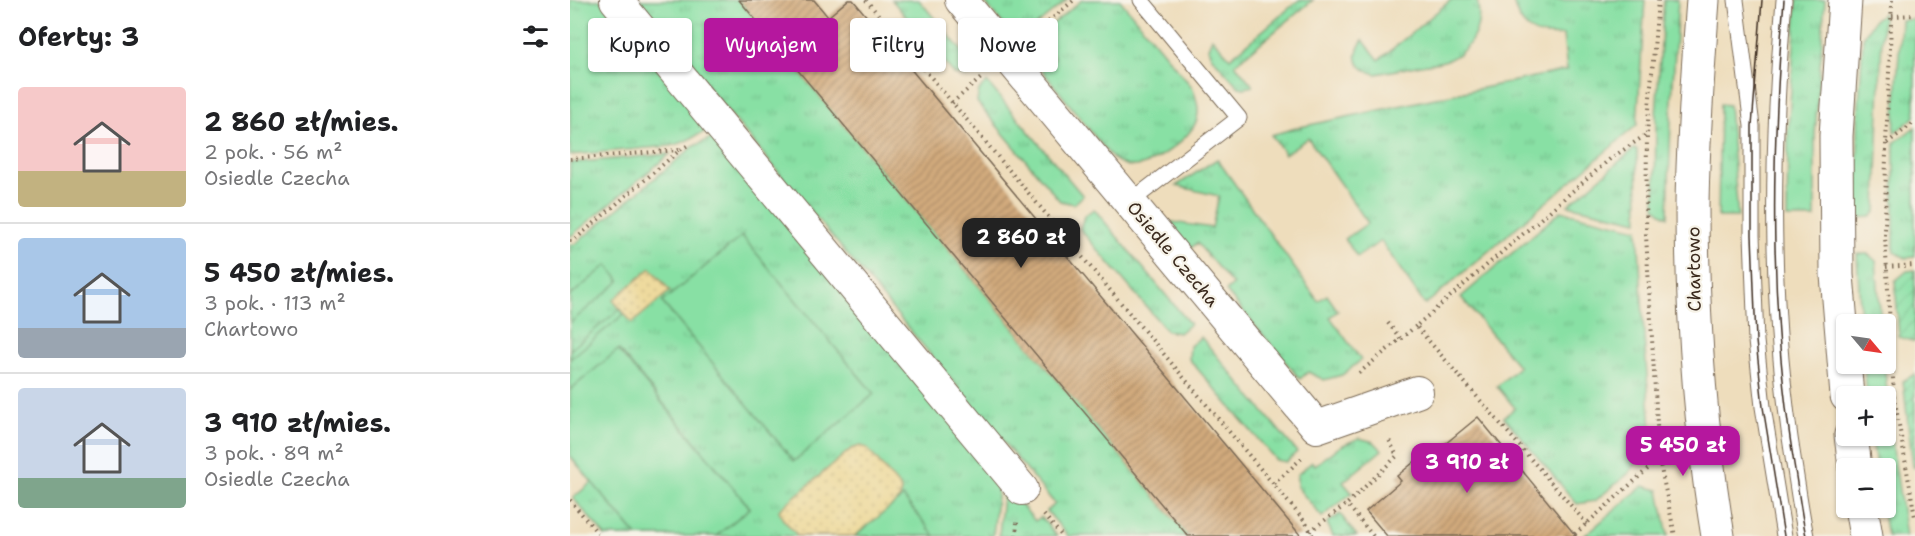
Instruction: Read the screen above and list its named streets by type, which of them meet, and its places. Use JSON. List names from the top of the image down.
{
  "streets": {
    "street": ["Osiedle Czecha", "Chartowo"]
  },
  "north": "bottom right",
  "page": {
    "heading": "Oferty: 3",
    "chip": [
      "Kupno",
      "Wynajem",
      "Filtry",
      "Nowe"
    ],
    "list": [
      {
        "name": "2 860 zł/mies.",
        "note": "2 pok. · 56 m² · Osiedle Czecha"
      },
      {
        "name": "5 450 zł/mies.",
        "note": "3 pok. · 113 m² · Chartowo"
      },
      {
        "name": "3 910 zł/mies.",
        "note": "3 pok. · 89 m² · Osiedle Czecha"
      }
    ],
    "price": ["2 860 zł", "5 450 zł", "3 910 zł"],
    "map_buttons": ["+", "−"]
  }
}
